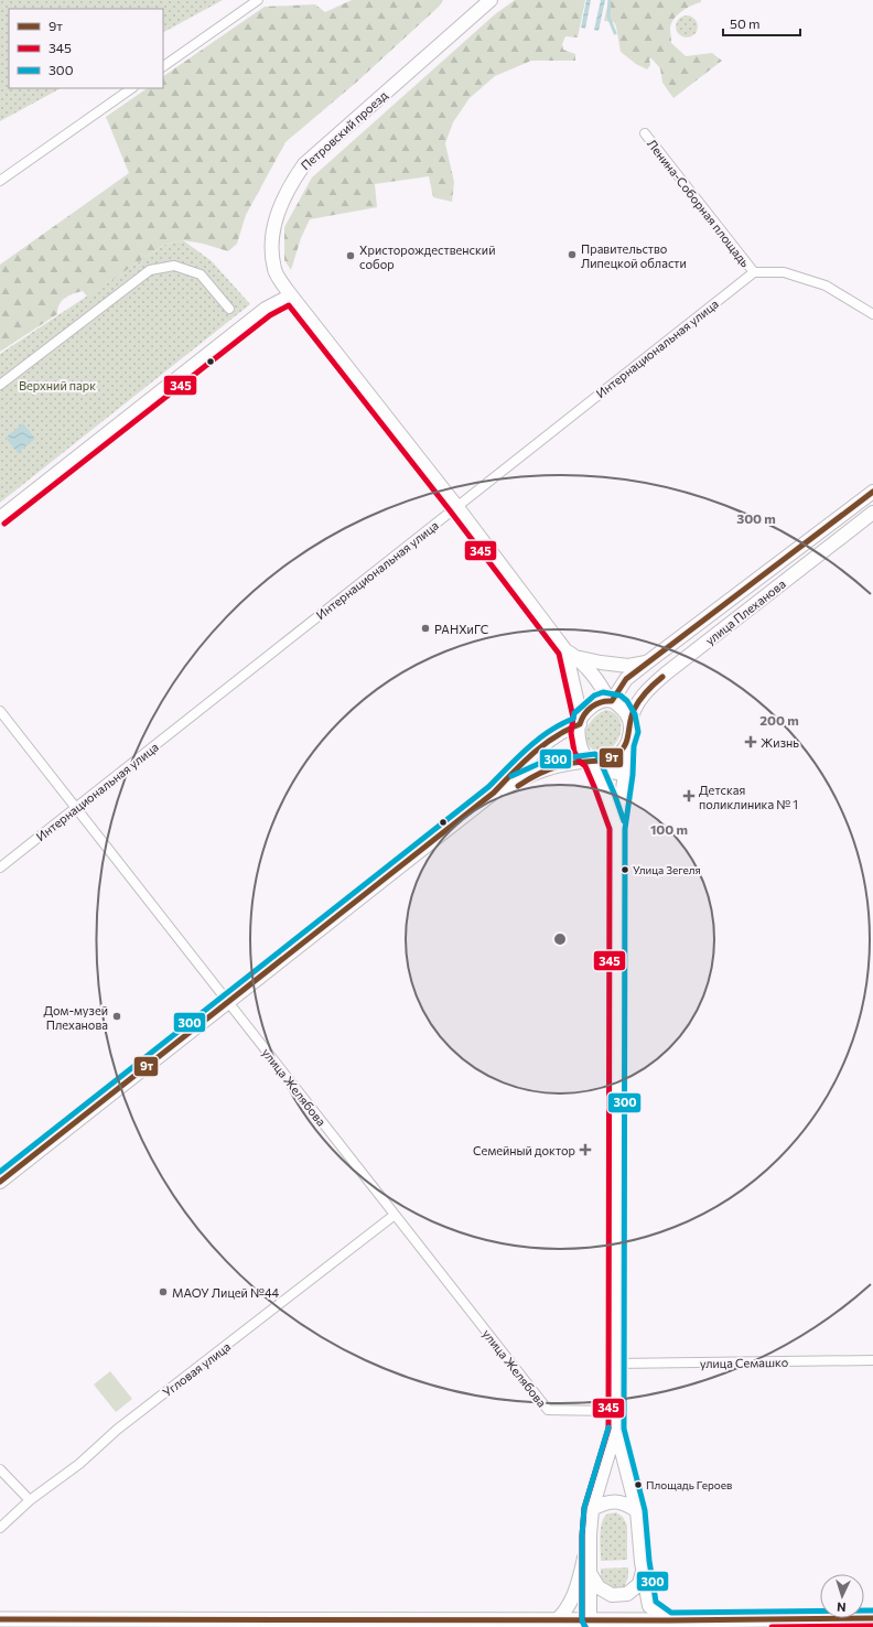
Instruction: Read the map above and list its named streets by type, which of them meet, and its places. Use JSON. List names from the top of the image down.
{
  "streets": {
    "main road": ["Петровский проезд", "улица Плеханова"],
    "street": [
      "Ленина-Соборная площадь",
      "Интернациональная улица",
      "улица Желябова",
      "улица Семашко",
      "Угловая улица"
    ]
  },
  "crossings": [
    ["Ленина-Соборная площадь", "Интернациональная улица"],
    ["Интернациональная улица", "улица Желябова"],
    ["улица Желябова", "Угловая улица"]
  ],
  "parks": ["Верхний парк"],
  "places": {
    "other": [
      "Правительство Липецкой области",
      "Христорождественский собор",
      "РАНХиГС",
      "Улица Зегеля",
      "Дом-музей Плеханова",
      "МАОУ Лицей №44",
      "Площадь Героев"
    ],
    "health": ["Жизнь", "Детская поликлиника № 1", "Семейный доктор"]
  },
  "lines": ["transit line 345", "transit line 9т", "transit line 300"],
  "legend": ["9т", "345", "300"],
  "scale_bar": "50 m",
  "north": "bottom",
  "rings": ["300 m", "200 m", "100 m"]
}
